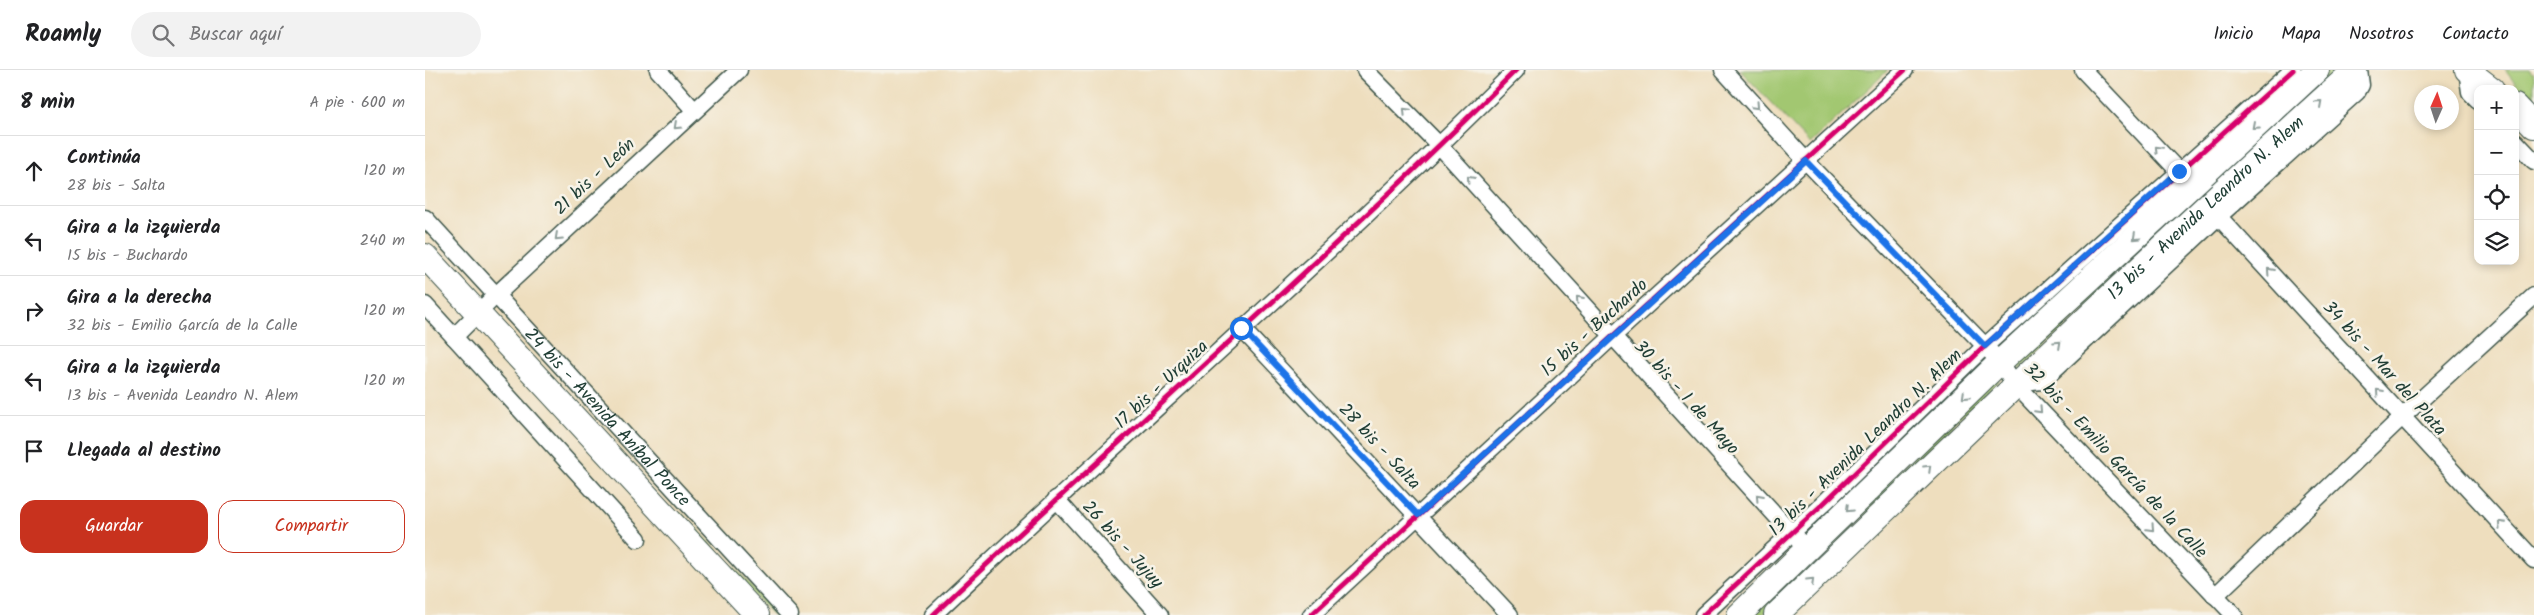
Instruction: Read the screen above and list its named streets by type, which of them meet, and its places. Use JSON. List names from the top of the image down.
{
  "streets": {
    "main road": ["13 bis - Avenida Leandro N. Alem", "24 bis - Avenida Aníbal Ponce"],
    "street": [
      "21 bis - León",
      "15 bis - Buchardo",
      "34 bis - Mar del Plata",
      "17 bis - Urquiza",
      "30 bis - 1 de Mayo",
      "28 bis - Salta",
      "32 bis - Emilio García de la Calle",
      "26 bis - Jujuy"
    ]
  },
  "crossings": [
    ["21 bis - León", "24 bis - Avenida Aníbal Ponce"],
    ["13 bis - Avenida Leandro N. Alem", "34 bis - Mar del Plata"],
    ["13 bis - Avenida Leandro N. Alem", "30 bis - 1 de Mayo"],
    ["13 bis - Avenida Leandro N. Alem", "32 bis - Emilio García de la Calle"],
    ["15 bis - Buchardo", "30 bis - 1 de Mayo"],
    ["15 bis - Buchardo", "28 bis - Salta"],
    ["15 bis - Buchardo", "32 bis - Emilio García de la Calle"],
    ["17 bis - Urquiza", "30 bis - 1 de Mayo"],
    ["17 bis - Urquiza", "28 bis - Salta"],
    ["17 bis - Urquiza", "26 bis - Jujuy"]
  ],
  "one_way": [
    "21 bis - León",
    "34 bis - Mar del Plata",
    "30 bis - 1 de Mayo",
    "32 bis - Emilio García de la Calle"
  ],
  "north": "top",
  "page": {
    "header": "Roamly",
    "search": "Buscar aquí",
    "nav": [
      "Inicio",
      "Mapa",
      "Nosotros",
      "Contacto"
    ],
    "heading": ["8 min", "A pie · 600 m"],
    "map_buttons": ["+", "−"],
    "list": [
      ["Continúa", "28 bis - Salta", "120 m"],
      ["Gira a la izquierda", "15 bis - Buchardo", "240 m"],
      ["Gira a la derecha", "32 bis - Emilio García de la Calle", "120 m"],
      ["Gira a la izquierda", "13 bis - Avenida Leandro N. Alem", "120 m"],
      "Llegada al destino"
    ],
    "buttons": ["Guardar", "Compartir"]
  }
}
